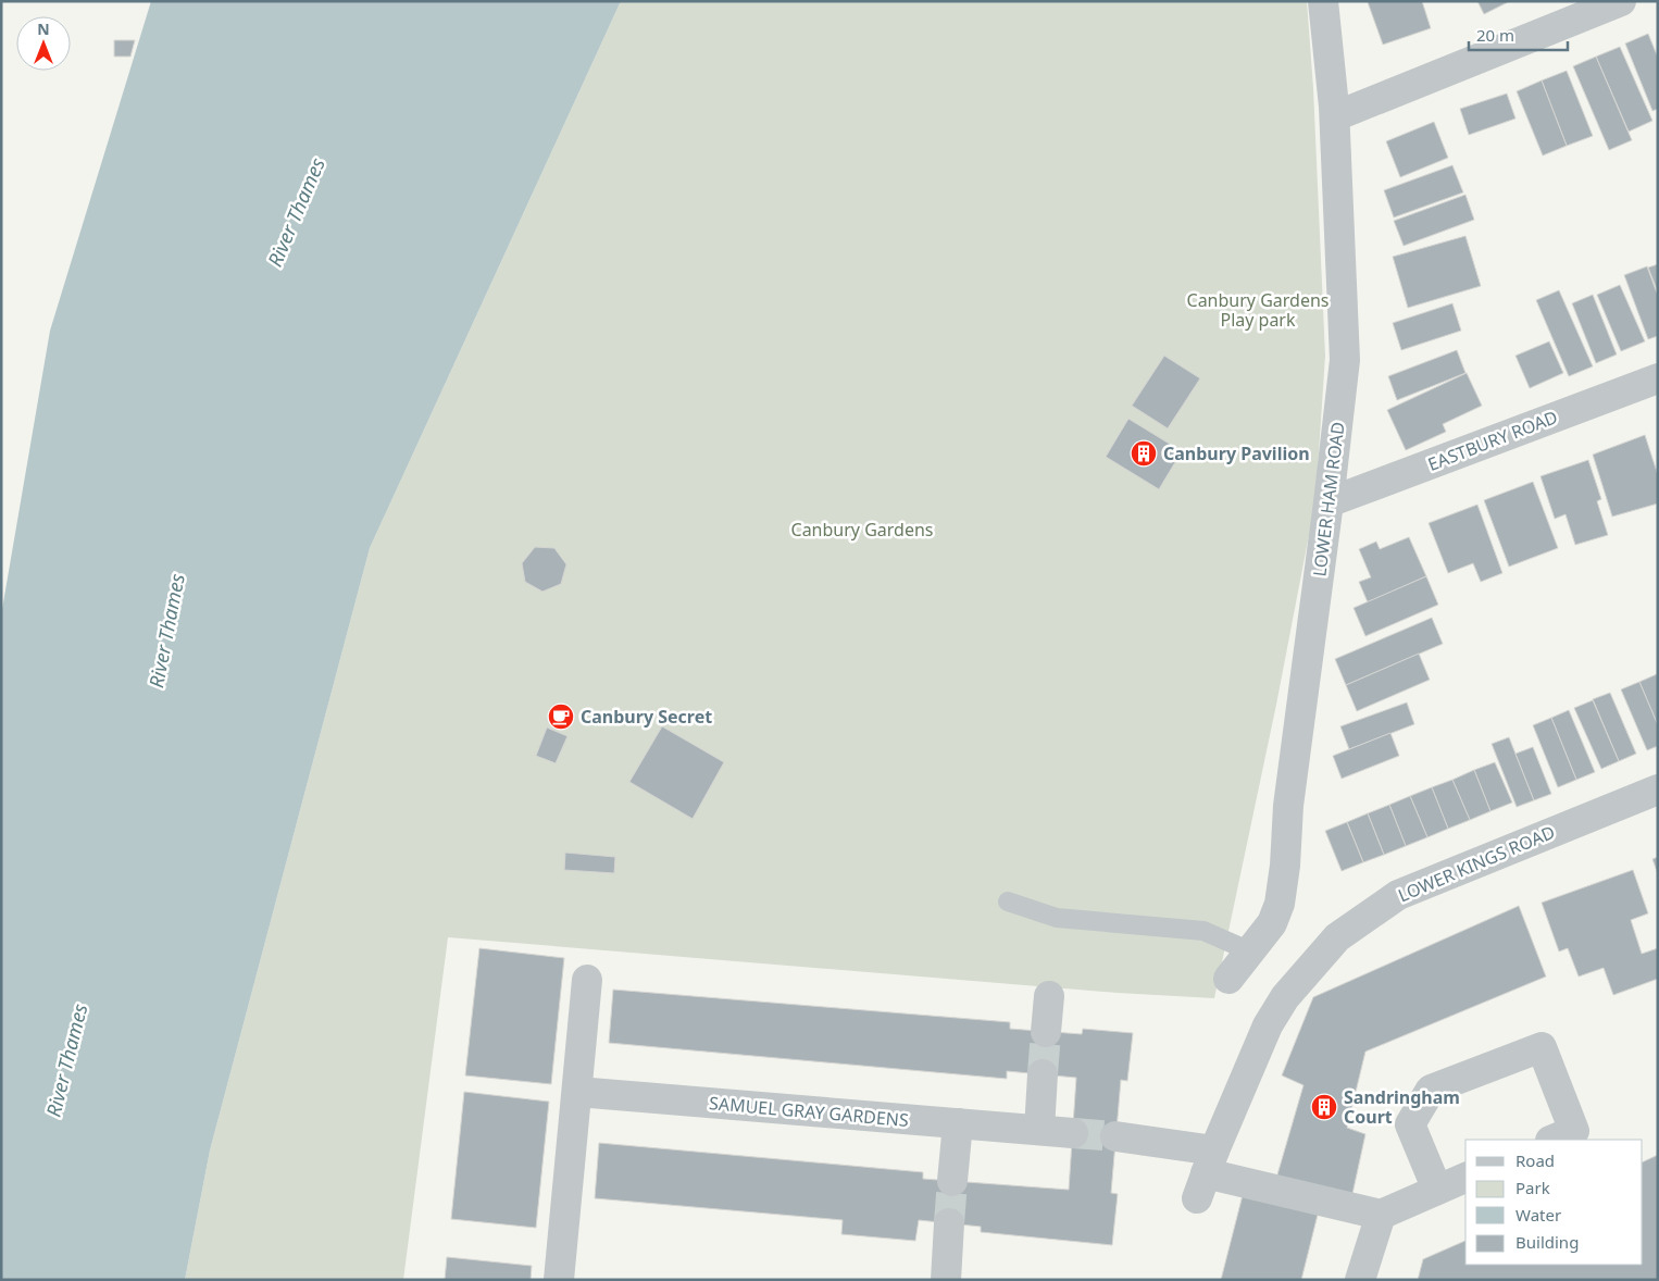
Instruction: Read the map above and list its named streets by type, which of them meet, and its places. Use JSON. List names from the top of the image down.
{
  "streets": {
    "street": [
      "EASTBURY ROAD",
      "LOWER HAM ROAD",
      "LOWER KINGS ROAD",
      "SAMUEL GRAY GARDENS"
    ]
  },
  "crossings": [
    ["EASTBURY ROAD", "LOWER HAM ROAD"]
  ],
  "water": ["River Thames"],
  "parks": ["Canbury Gardens Play park", "Canbury Gardens"],
  "places": {
    "building": ["Canbury Pavilion", "Sandringham Court"],
    "cafe": ["Canbury Secret"]
  },
  "legend": [
    "Road",
    "Park",
    "Water",
    "Building"
  ],
  "scale_bar": "20 m",
  "north": "top"
}
